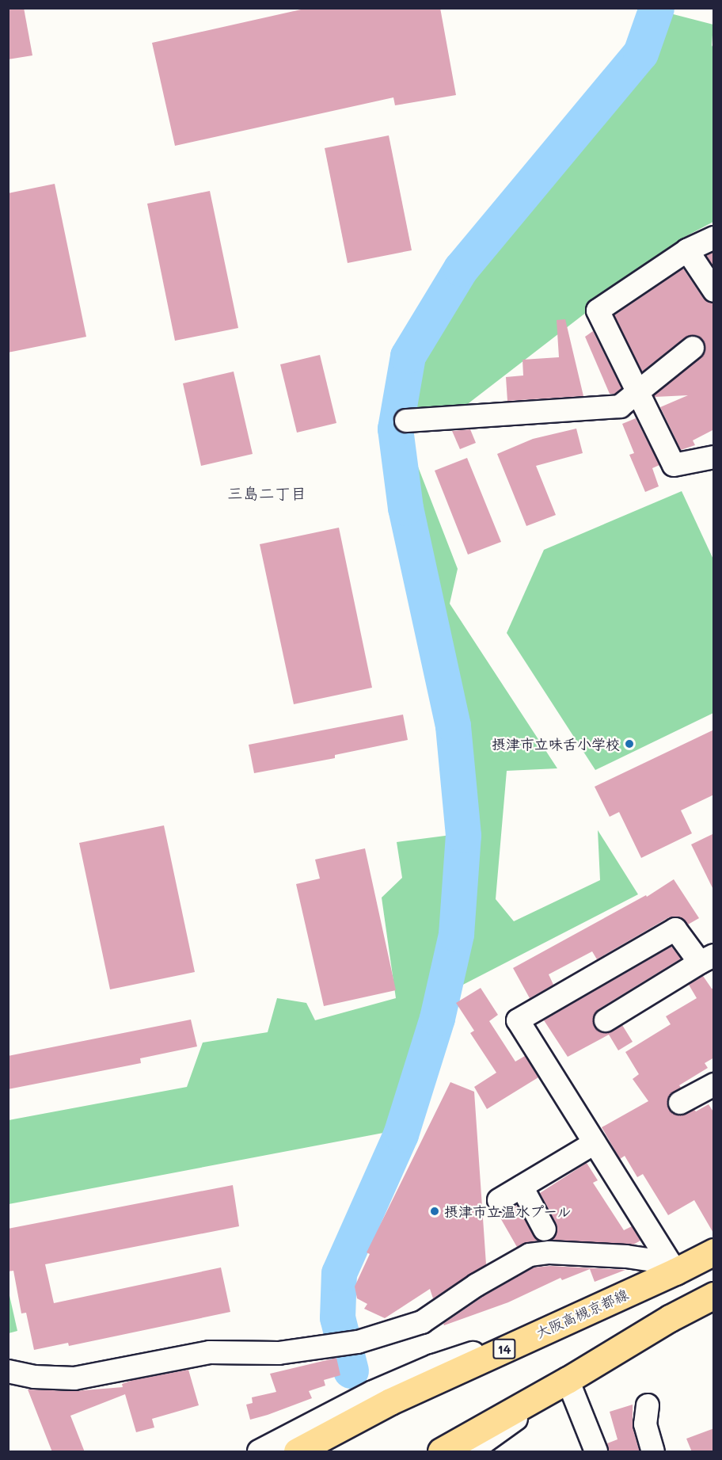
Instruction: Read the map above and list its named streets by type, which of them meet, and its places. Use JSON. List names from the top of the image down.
{
  "streets": {
    "main road": ["大阪高槻京都線", "14"]
  },
  "districts": ["三島二丁目"],
  "places": ["摂津市立味舌小学校", "摂津市立温水プール"]
}
